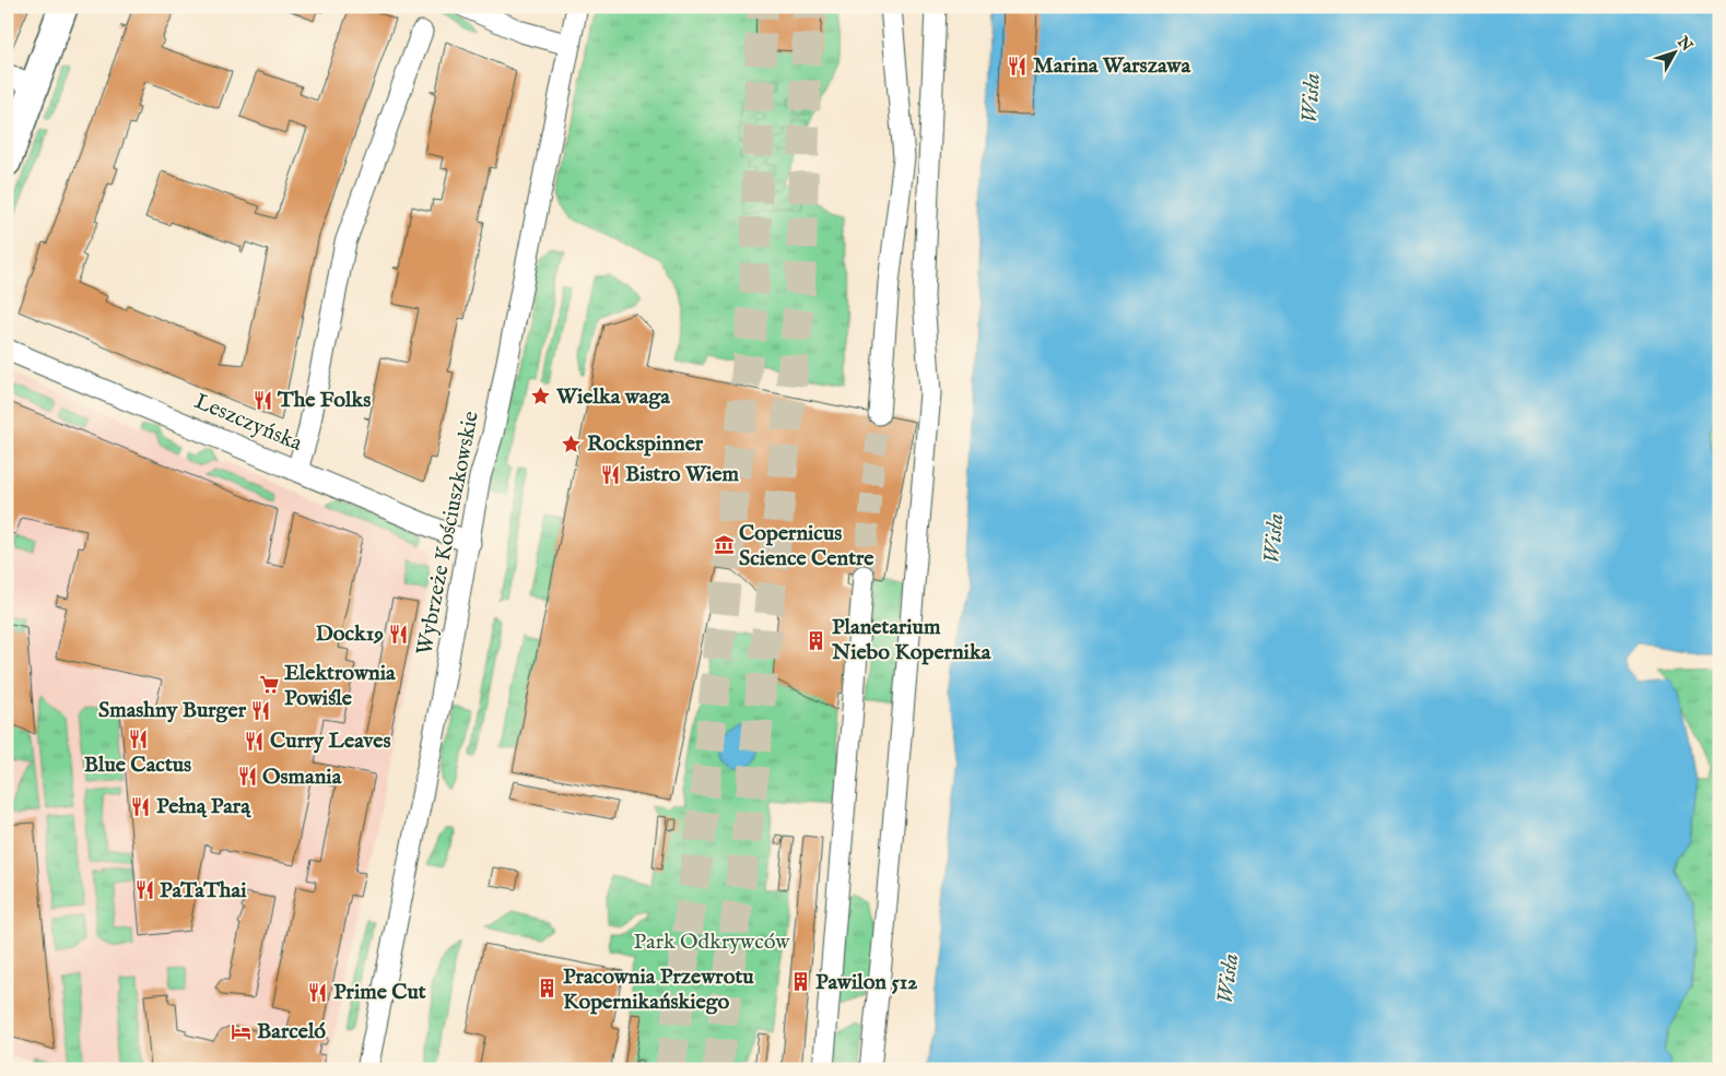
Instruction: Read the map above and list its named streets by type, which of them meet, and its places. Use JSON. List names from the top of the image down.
{
  "streets": {
    "street": ["Leszczyńska", "Wybrzeże Kościuszkowskie"]
  },
  "crossings": [
    ["Leszczyńska", "Wybrzeże Kościuszkowskie"]
  ],
  "water": ["Wisła"],
  "parks": ["Park Odkrywców"],
  "places": {
    "restaurant": [
      "Marina Warszawa",
      "The Folks",
      "Bistro Wiem",
      "Dock19",
      "Smashny Burger",
      "Blue Cactus",
      "Curry Leaves",
      "Osmania",
      "Pełną Parą",
      "PaTaThai",
      "Prime Cut"
    ],
    "place": ["Wielka waga", "Rockspinner"],
    "museum": ["Copernicus Science Centre"],
    "building": ["Planetarium Niebo Kopernika", "Pawilon 512", "Pracownia Przewrotu Kopernikańskiego"],
    "supermarket": ["Elektrownia Powiśle"],
    "hotel": ["Barceló"]
  },
  "north": "top right"
}
